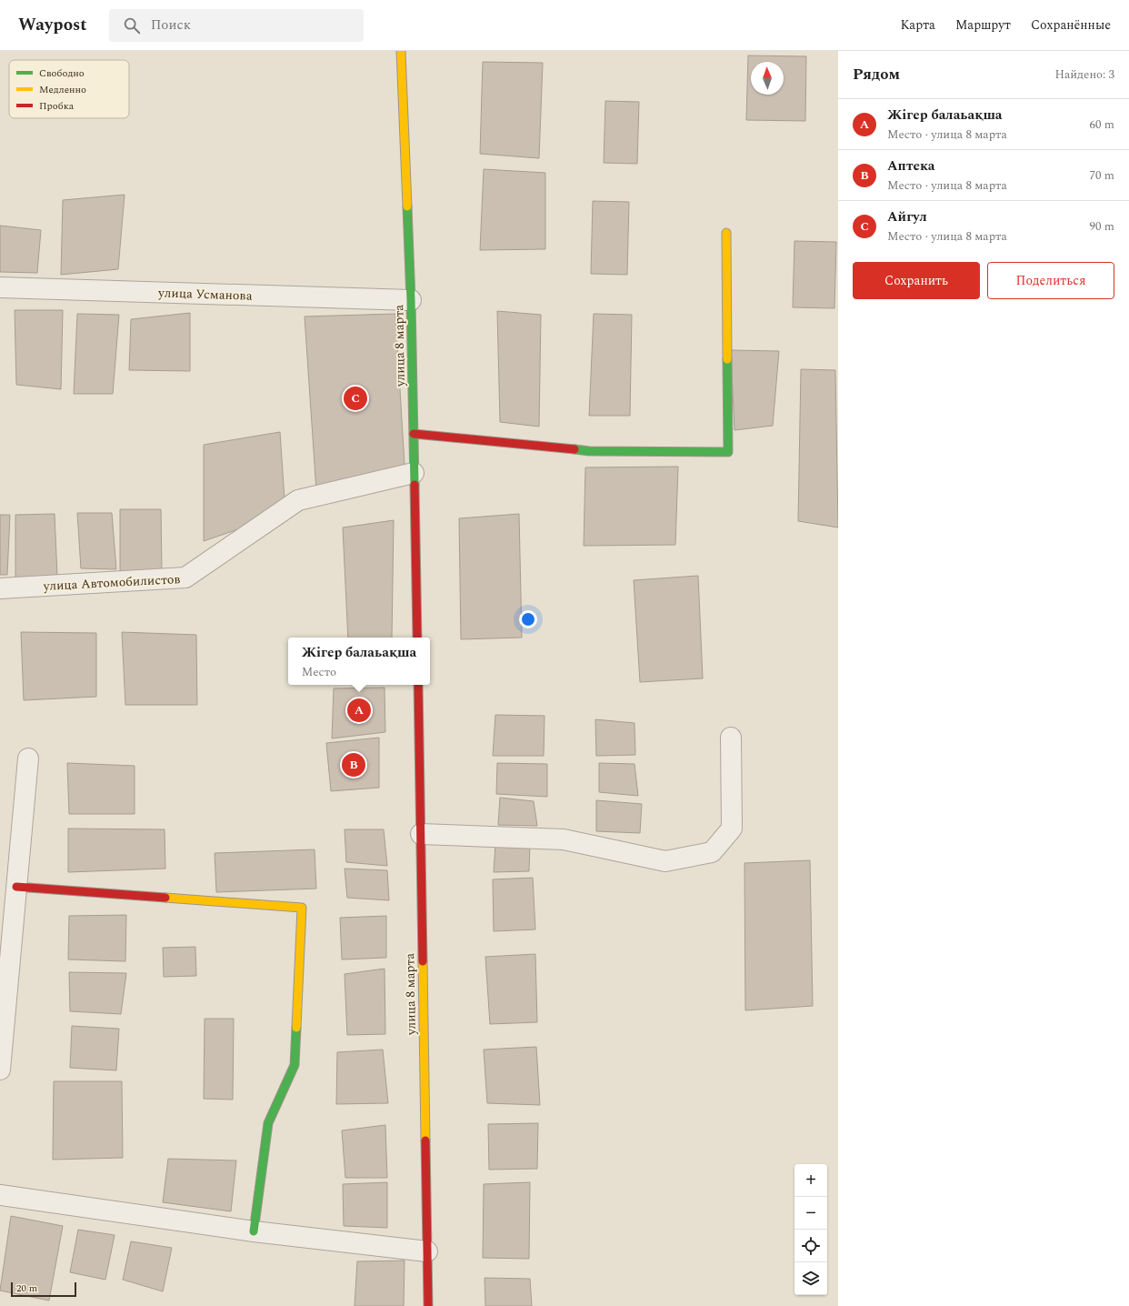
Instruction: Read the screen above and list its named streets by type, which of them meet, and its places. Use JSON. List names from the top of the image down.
{
  "streets": {
    "street": ["улица Усманова", "улица 8 марта", "улица Автомобилистов"]
  },
  "crossings": [
    ["улица Усманова", "улица 8 марта"],
    ["улица 8 марта", "улица Автомобилистов"]
  ],
  "legend": ["Свободно", "Медленно", "Пробка"],
  "scale_bar": "20 m",
  "north": "top",
  "page": {
    "header": "Waypost",
    "search": "Поиск",
    "nav": ["Карта", "Маршрут", "Сохранённые"],
    "heading": ["Рядом", "Найдено: 3"],
    "list": [
      {
        "mark": "A",
        "name": "Жігер балаьақша",
        "note": "Место · улица 8 марта",
        "value": "60 m"
      },
      {
        "mark": "B",
        "name": "Аптека",
        "note": "Место · улица 8 марта",
        "value": "70 m"
      },
      {
        "mark": "C",
        "name": "Айгул",
        "note": "Место · улица 8 марта",
        "value": "90 m"
      }
    ],
    "buttons": ["Сохранить", "Поделиться"],
    "pins": ["C", "A", "B"],
    "popup": ["Жігер балаьақша", "Место"],
    "map_buttons": ["+", "−"],
    "scale": "20 m"
  }
}
